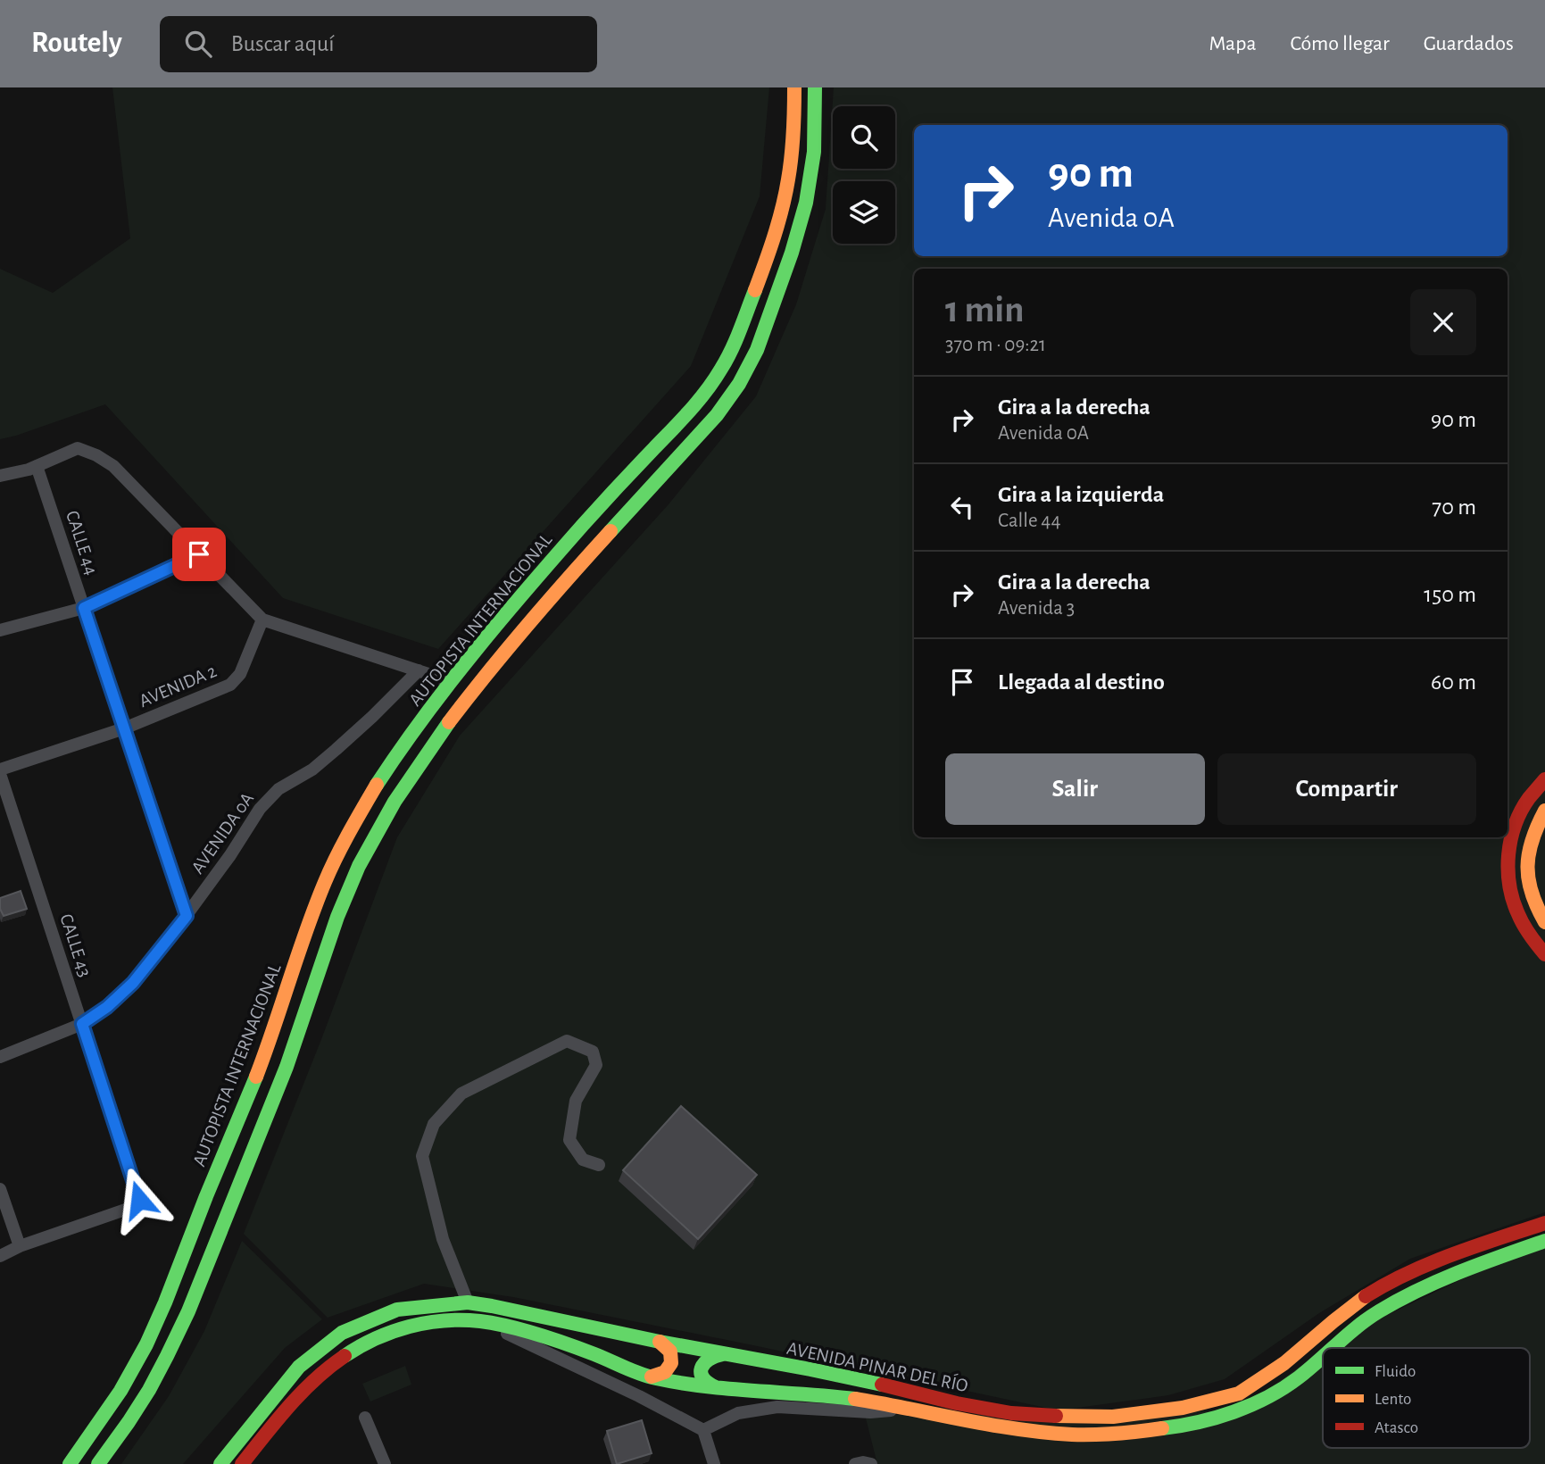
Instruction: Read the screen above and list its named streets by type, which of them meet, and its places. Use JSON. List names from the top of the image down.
{
  "streets": {
    "main road": ["AUTOPISTA INTERNACIONAL", "AVENIDA PINAR DEL RÍO"],
    "street": [
      "CALLE 44",
      "AVENIDA 2",
      "AVENIDA 0A",
      "CALLE 43"
    ]
  },
  "crossings": [
    ["CALLE 44", "AVENIDA 2"],
    ["CALLE 44", "AVENIDA 0A"],
    ["AVENIDA 0A", "CALLE 43"]
  ],
  "legend": ["Fluido", "Lento", "Atasco"],
  "page": {
    "header": "Routely",
    "search": "Buscar aquí",
    "nav": ["Mapa", "Cómo llegar", "Guardados"],
    "turn": ["90 m", "Avenida 0A"],
    "heading": ["1 min", "370 m · 09:21"],
    "list": [
      {
        "name": "Gira a la derecha",
        "note": "Avenida 0A",
        "value": "90 m"
      },
      {
        "name": "Gira a la izquierda",
        "note": "Calle 44",
        "value": "70 m"
      },
      {
        "name": "Gira a la derecha",
        "note": "Avenida 3",
        "value": "150 m"
      },
      {
        "name": "Llegada al destino",
        "value": "60 m"
      }
    ],
    "buttons": ["Salir", "Compartir"]
  }
}
